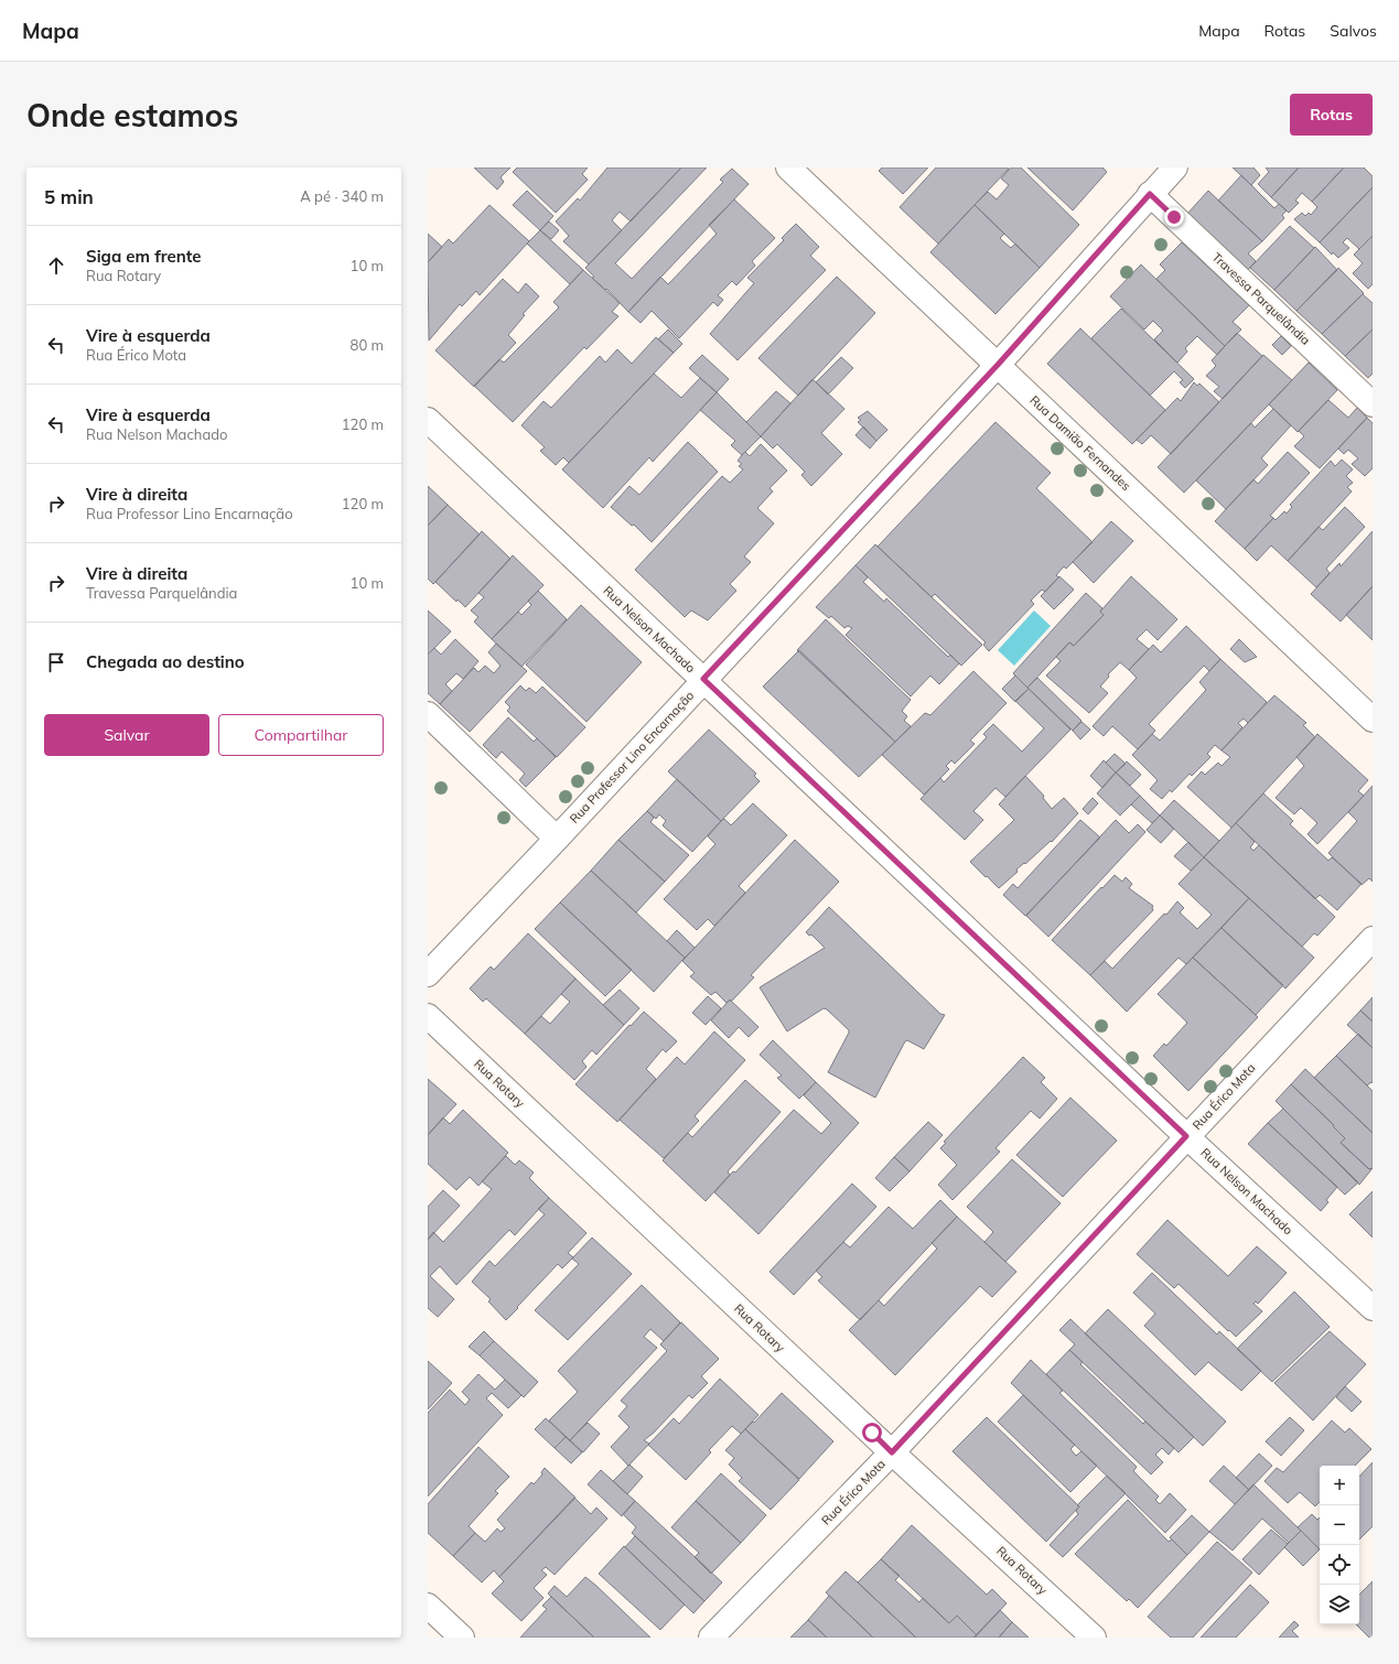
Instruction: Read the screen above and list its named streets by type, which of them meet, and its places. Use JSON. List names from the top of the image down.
{
  "streets": {
    "street": [
      "Travessa Parquelândia",
      "Rua Damião Fernandes",
      "Rua Nelson Machado",
      "Rua Professor Lino Encarnação",
      "Rua Rotary",
      "Rua Érico Mota"
    ]
  },
  "crossings": [
    ["Travessa Parquelândia", "Rua Professor Lino Encarnação"],
    ["Rua Damião Fernandes", "Rua Professor Lino Encarnação"],
    ["Rua Nelson Machado", "Rua Professor Lino Encarnação"],
    ["Rua Nelson Machado", "Rua Érico Mota"],
    ["Rua Rotary", "Rua Érico Mota"]
  ],
  "page": {
    "header": "Mapa",
    "nav": ["Mapa", "Rotas", "Salvos"],
    "buttons": [
      "Rotas",
      ["Salvar", "Compartilhar"]
    ],
    "title": "Onde estamos",
    "heading": ["5 min", "A pé · 340 m"],
    "list": [
      ["Siga em frente", "Rua Rotary", "10 m"],
      ["Vire à esquerda", "Rua Érico Mota", "80 m"],
      ["Vire à esquerda", "Rua Nelson Machado", "120 m"],
      ["Vire à direita", "Rua Professor Lino Encarnação", "120 m"],
      ["Vire à direita", "Travessa Parquelândia", "10 m"],
      "Chegada ao destino"
    ],
    "map_buttons": ["+", "−"]
  }
}
